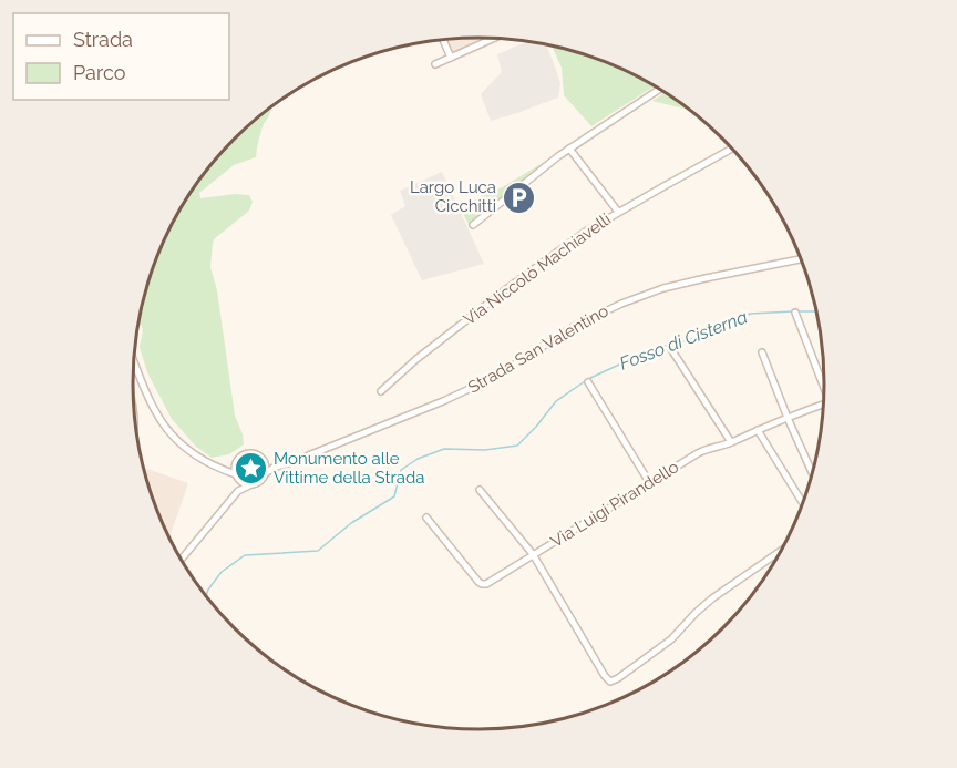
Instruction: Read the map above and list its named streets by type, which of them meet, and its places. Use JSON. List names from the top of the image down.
{
  "streets": {
    "street": ["Via Niccolò Machiavelli", "Strada San Valentino", "Via Luigi Pirandello"]
  },
  "water": ["Fosso di Cisterna"],
  "places": {
    "parking": ["Largo Luca Cicchitti"],
    "place": ["Monumento alle Vittime della Strada"]
  },
  "legend": ["Strada", "Parco"]
}
